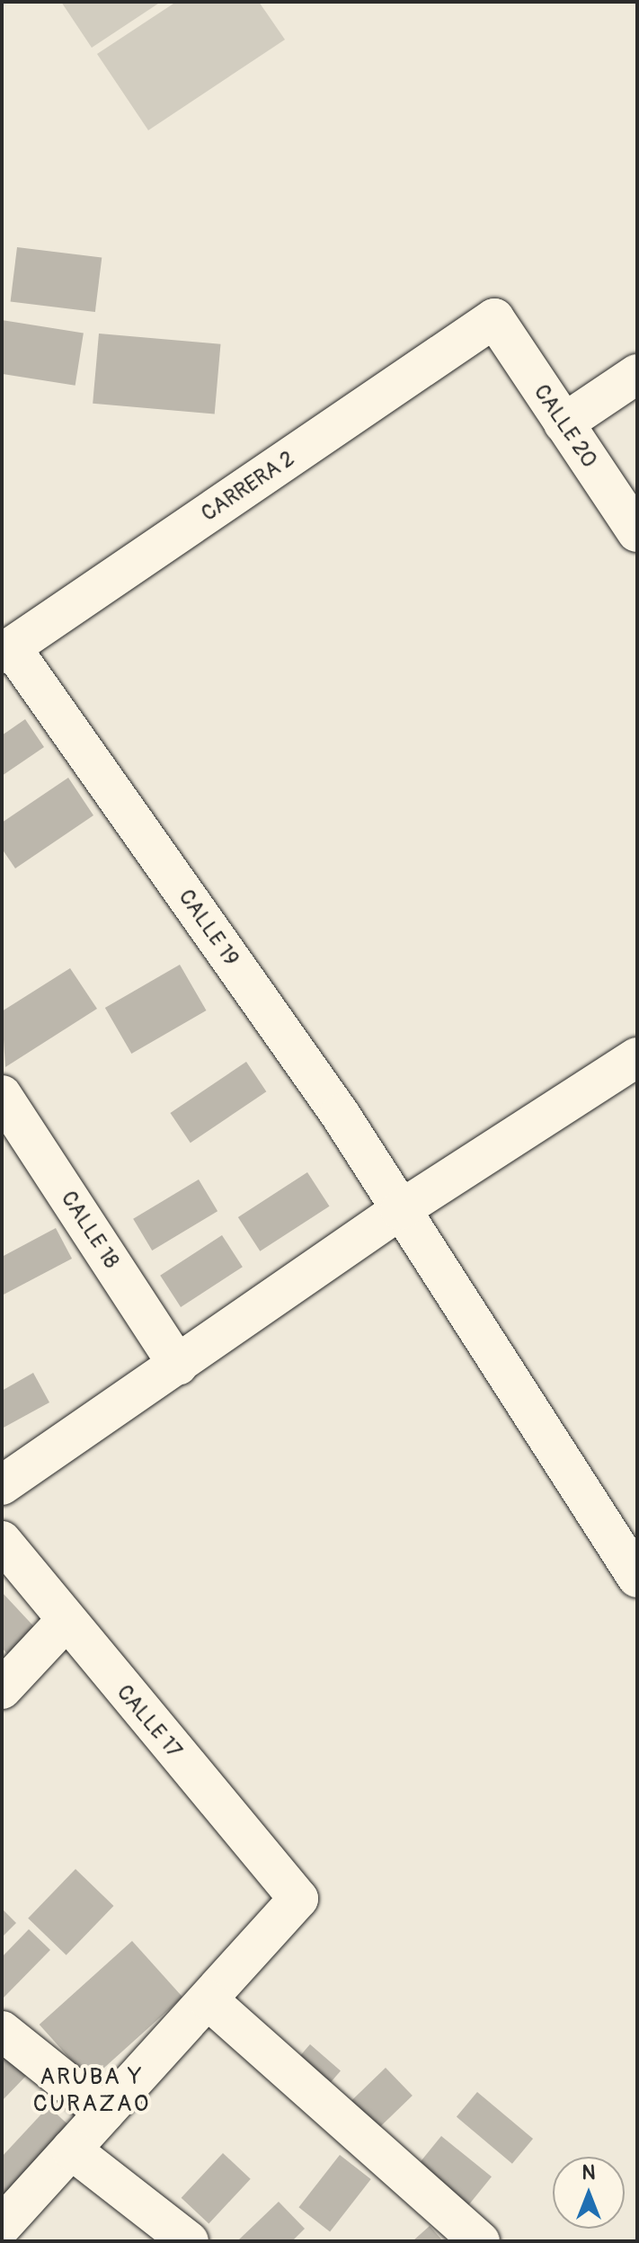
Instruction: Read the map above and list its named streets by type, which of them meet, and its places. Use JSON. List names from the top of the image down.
{
  "streets": {
    "street": [
      "CALLE 20",
      "CARRERA 2",
      "CALLE 19",
      "CALLE 18",
      "CALLE 17"
    ]
  },
  "crossings": [
    ["CALLE 20", "CARRERA 2"],
    ["CARRERA 2", "CALLE 19"]
  ],
  "districts": ["ARUBA Y CURAZAO"],
  "north": "top"
}
